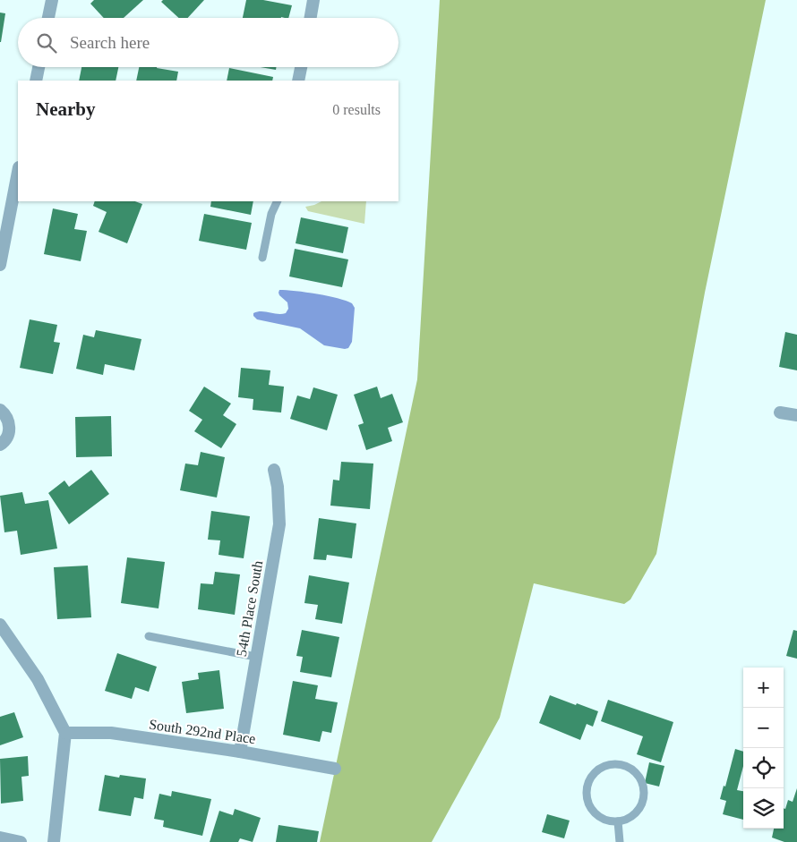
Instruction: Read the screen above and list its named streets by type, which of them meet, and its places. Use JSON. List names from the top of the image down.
{
  "streets": {
    "street": ["54th Place South", "South 292nd Place"]
  },
  "crossings": [
    ["54th Place South", "South 292nd Place"]
  ],
  "page": {
    "search": "Search here",
    "heading": ["Nearby", "0 results"],
    "map_buttons": ["+", "−"]
  }
}
